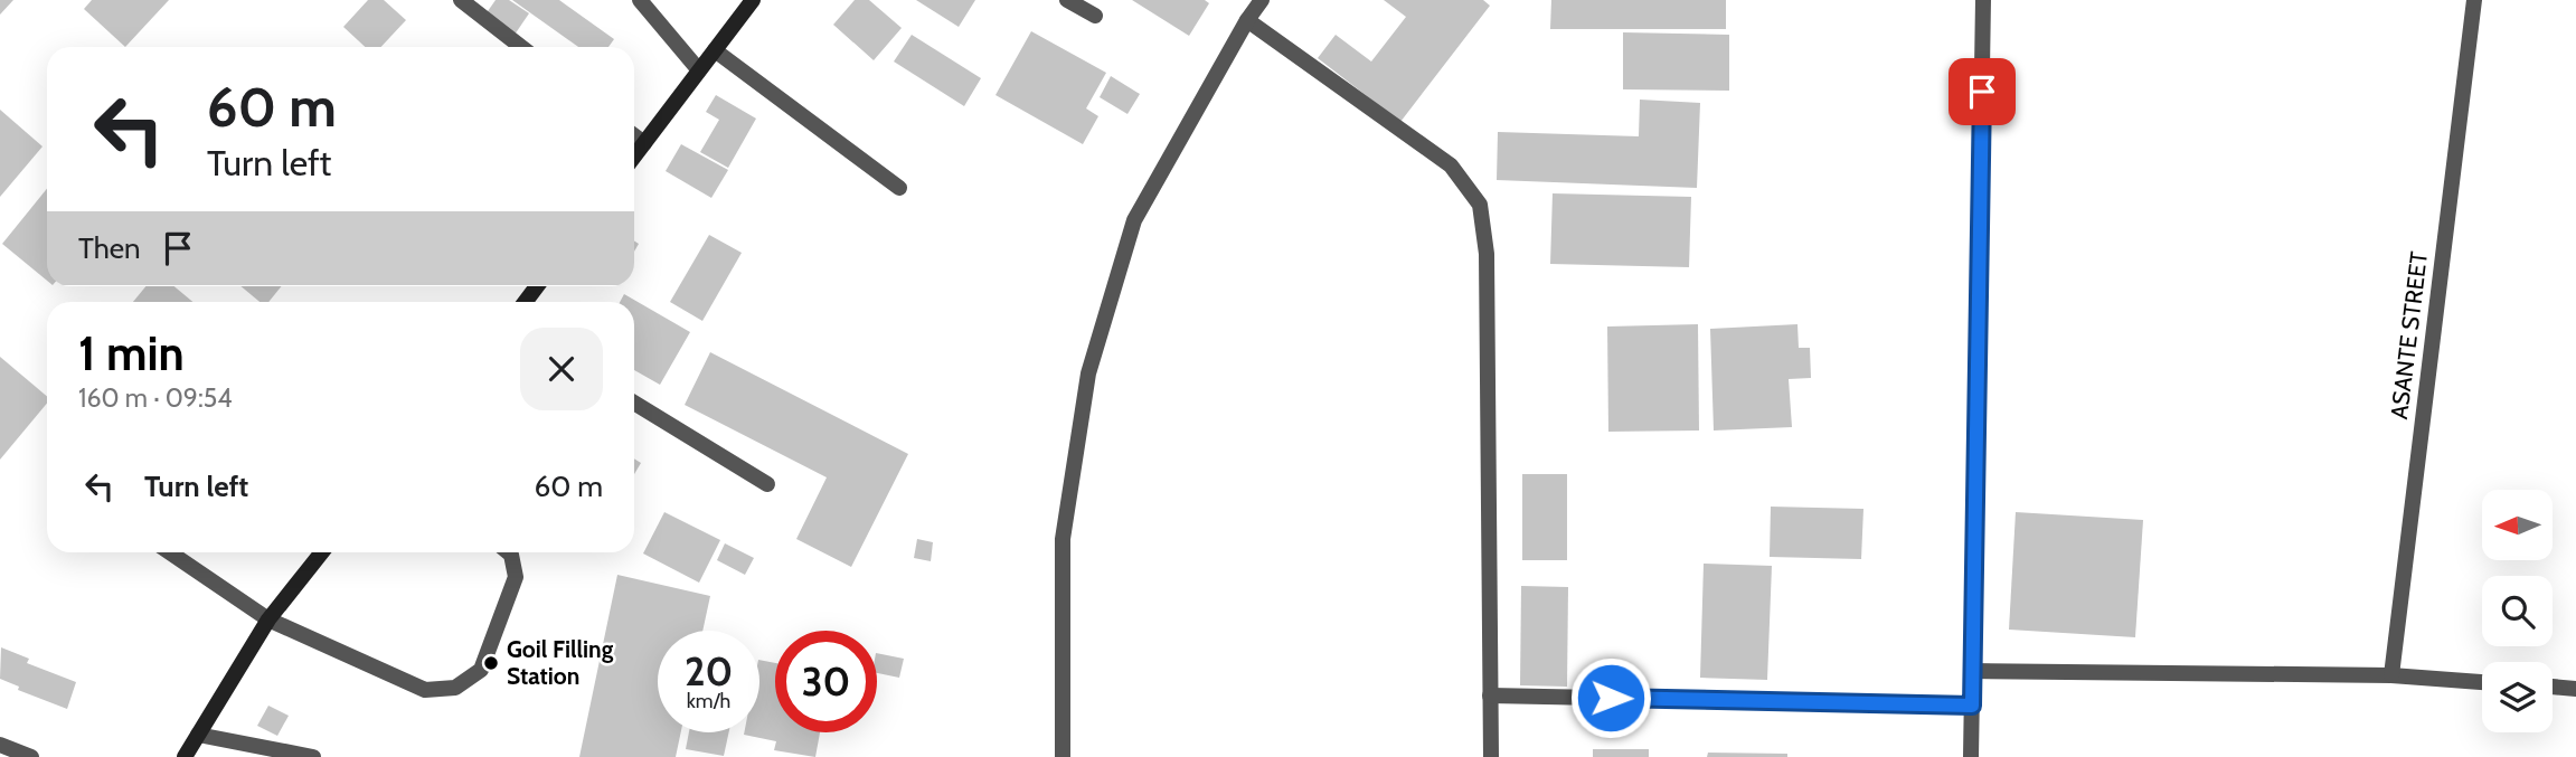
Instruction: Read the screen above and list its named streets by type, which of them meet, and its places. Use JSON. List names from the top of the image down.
{
  "streets": {
    "street": ["ASANTE STREET"]
  },
  "places": ["Goil Filling Station"],
  "north": "left",
  "page": {
    "turn": ["60 m", "Turn left"],
    "then": "Then",
    "heading": ["1 min", "160 m · 09:54"],
    "list": [
      {
        "name": "Turn left",
        "value": "60 m"
      }
    ],
    "speed": "20 km/h",
    "limit": "30"
  }
}
